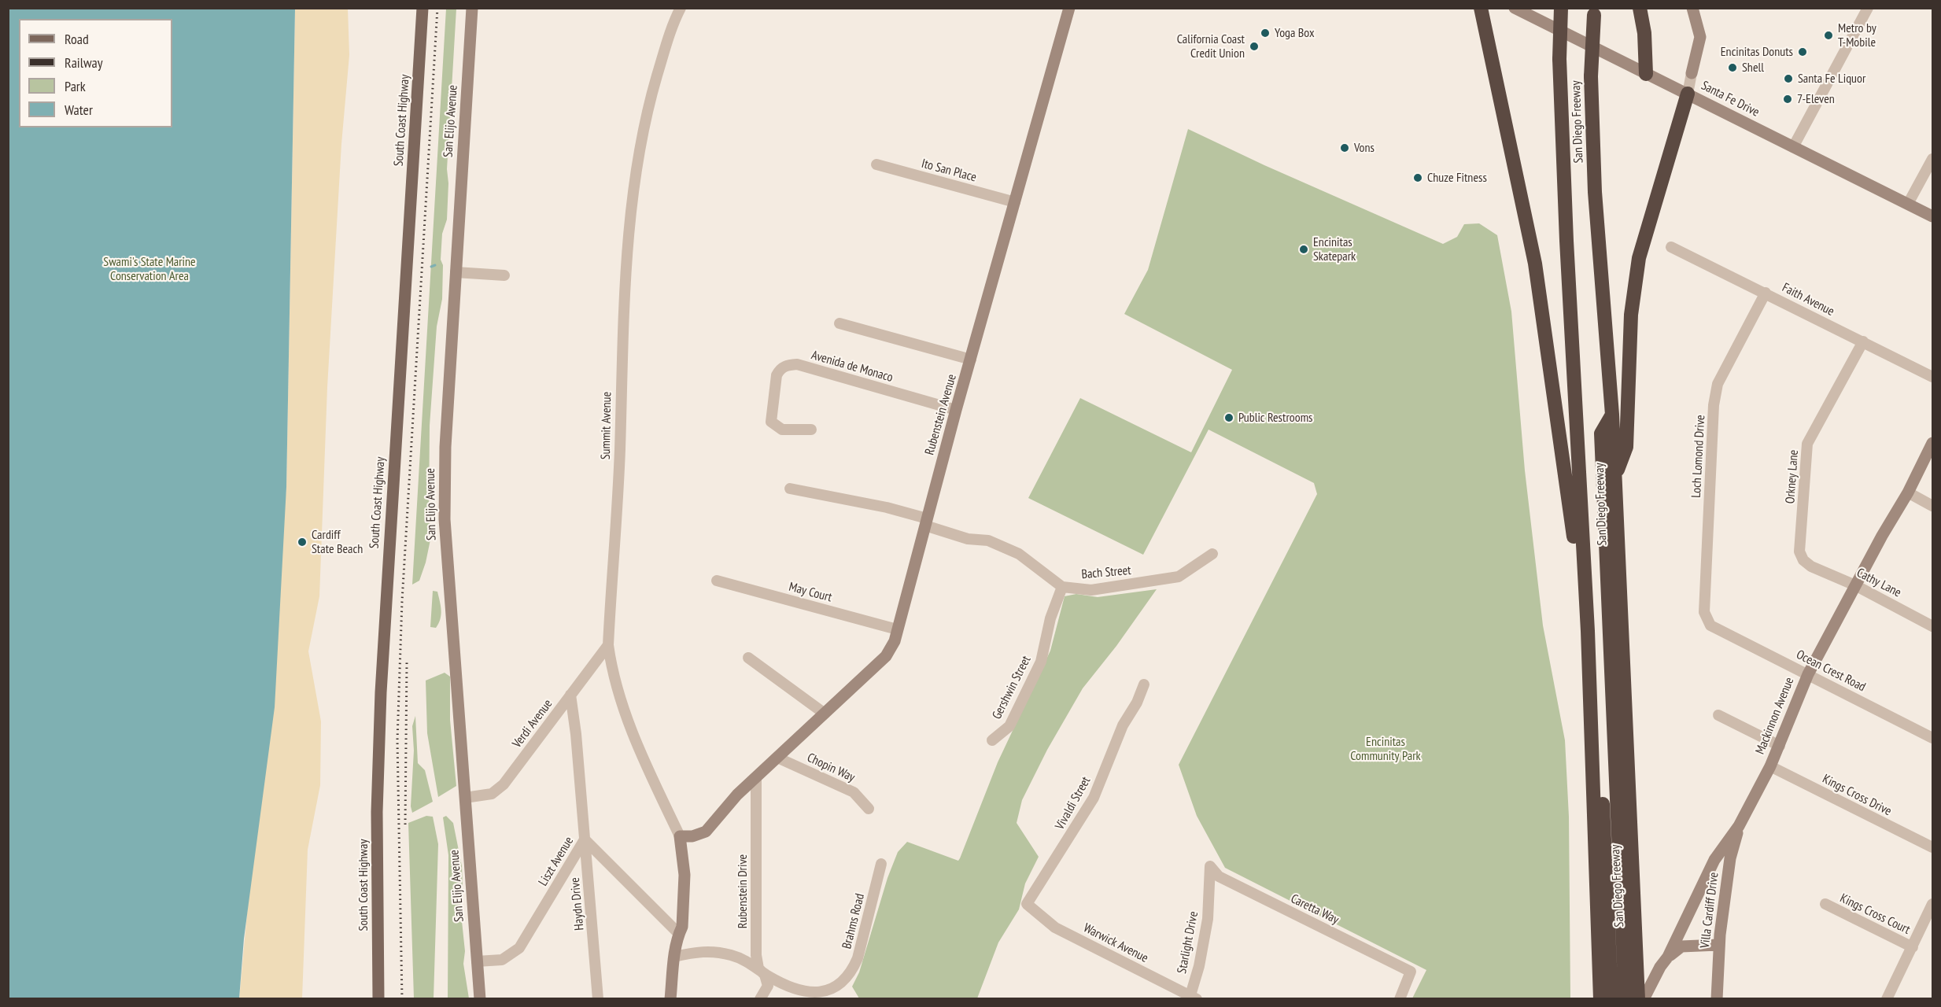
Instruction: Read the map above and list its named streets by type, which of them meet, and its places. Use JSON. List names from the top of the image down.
{
  "streets": {
    "highway": ["San Diego Freeway"],
    "main road": ["South Coast Highway"],
    "street": [
      "Santa Fe Drive",
      "San Elijo Avenue",
      "Ito San Place",
      "Faith Avenue",
      "Avenida de Monaco",
      "Rubenstein Avenue",
      "Summit Avenue",
      "Loch Lomond Drive",
      "Orkney Lane",
      "Bach Street",
      "Cathy Lane",
      "May Court",
      "Ocean Crest Road",
      "Gershwin Street",
      "Mackinnon Avenue",
      "Verdi Avenue",
      "Chopin Way",
      "Kings Cross Drive",
      "Vivaldi Street",
      "Liszt Avenue",
      "Rubenstein Drive",
      "Haydn Drive",
      "Caretta Way",
      "Villa Cardiff Drive",
      "Kings Cross Court",
      "Brahms Road",
      "Starlight Drive",
      "Warwick Avenue"
    ]
  },
  "crossings": [
    ["San Elijo Avenue", "Verdi Avenue"],
    ["San Elijo Avenue", "Liszt Avenue"],
    ["Ito San Place", "Rubenstein Avenue"],
    ["Faith Avenue", "Loch Lomond Drive"],
    ["Faith Avenue", "Orkney Lane"],
    ["Avenida de Monaco", "Rubenstein Avenue"],
    ["Rubenstein Avenue", "Summit Avenue"],
    ["Rubenstein Avenue", "May Court"],
    ["Rubenstein Avenue", "Chopin Way"],
    ["Rubenstein Avenue", "Rubenstein Drive"],
    ["Summit Avenue", "Verdi Avenue"],
    ["Loch Lomond Drive", "Ocean Crest Road"],
    ["Orkney Lane", "Cathy Lane"],
    ["Bach Street", "Gershwin Street"],
    ["Cathy Lane", "Mackinnon Avenue"],
    ["Ocean Crest Road", "Mackinnon Avenue"],
    ["Mackinnon Avenue", "Kings Cross Drive"],
    ["Mackinnon Avenue", "Villa Cardiff Drive"],
    ["Verdi Avenue", "Haydn Drive"],
    ["Vivaldi Street", "Warwick Avenue"],
    ["Liszt Avenue", "Haydn Drive"],
    ["Rubenstein Drive", "Brahms Road"],
    ["Caretta Way", "Starlight Drive"],
    ["Starlight Drive", "Warwick Avenue"]
  ],
  "parks": ["Swami's State Marine Conservation Area", "Encinitas Community Park"],
  "places": [
    "Yoga Box",
    "Metro by T-Mobile",
    "California Coast Credit Union",
    "Encinitas Donuts",
    "Shell",
    "Santa Fe Liquor",
    "7-Eleven",
    "Vons",
    "Chuze Fitness",
    "Encinitas Skatepark",
    "Public Restrooms",
    "Cardiff State Beach"
  ],
  "legend": [
    "Road",
    "Railway",
    "Park",
    "Water"
  ]
}
